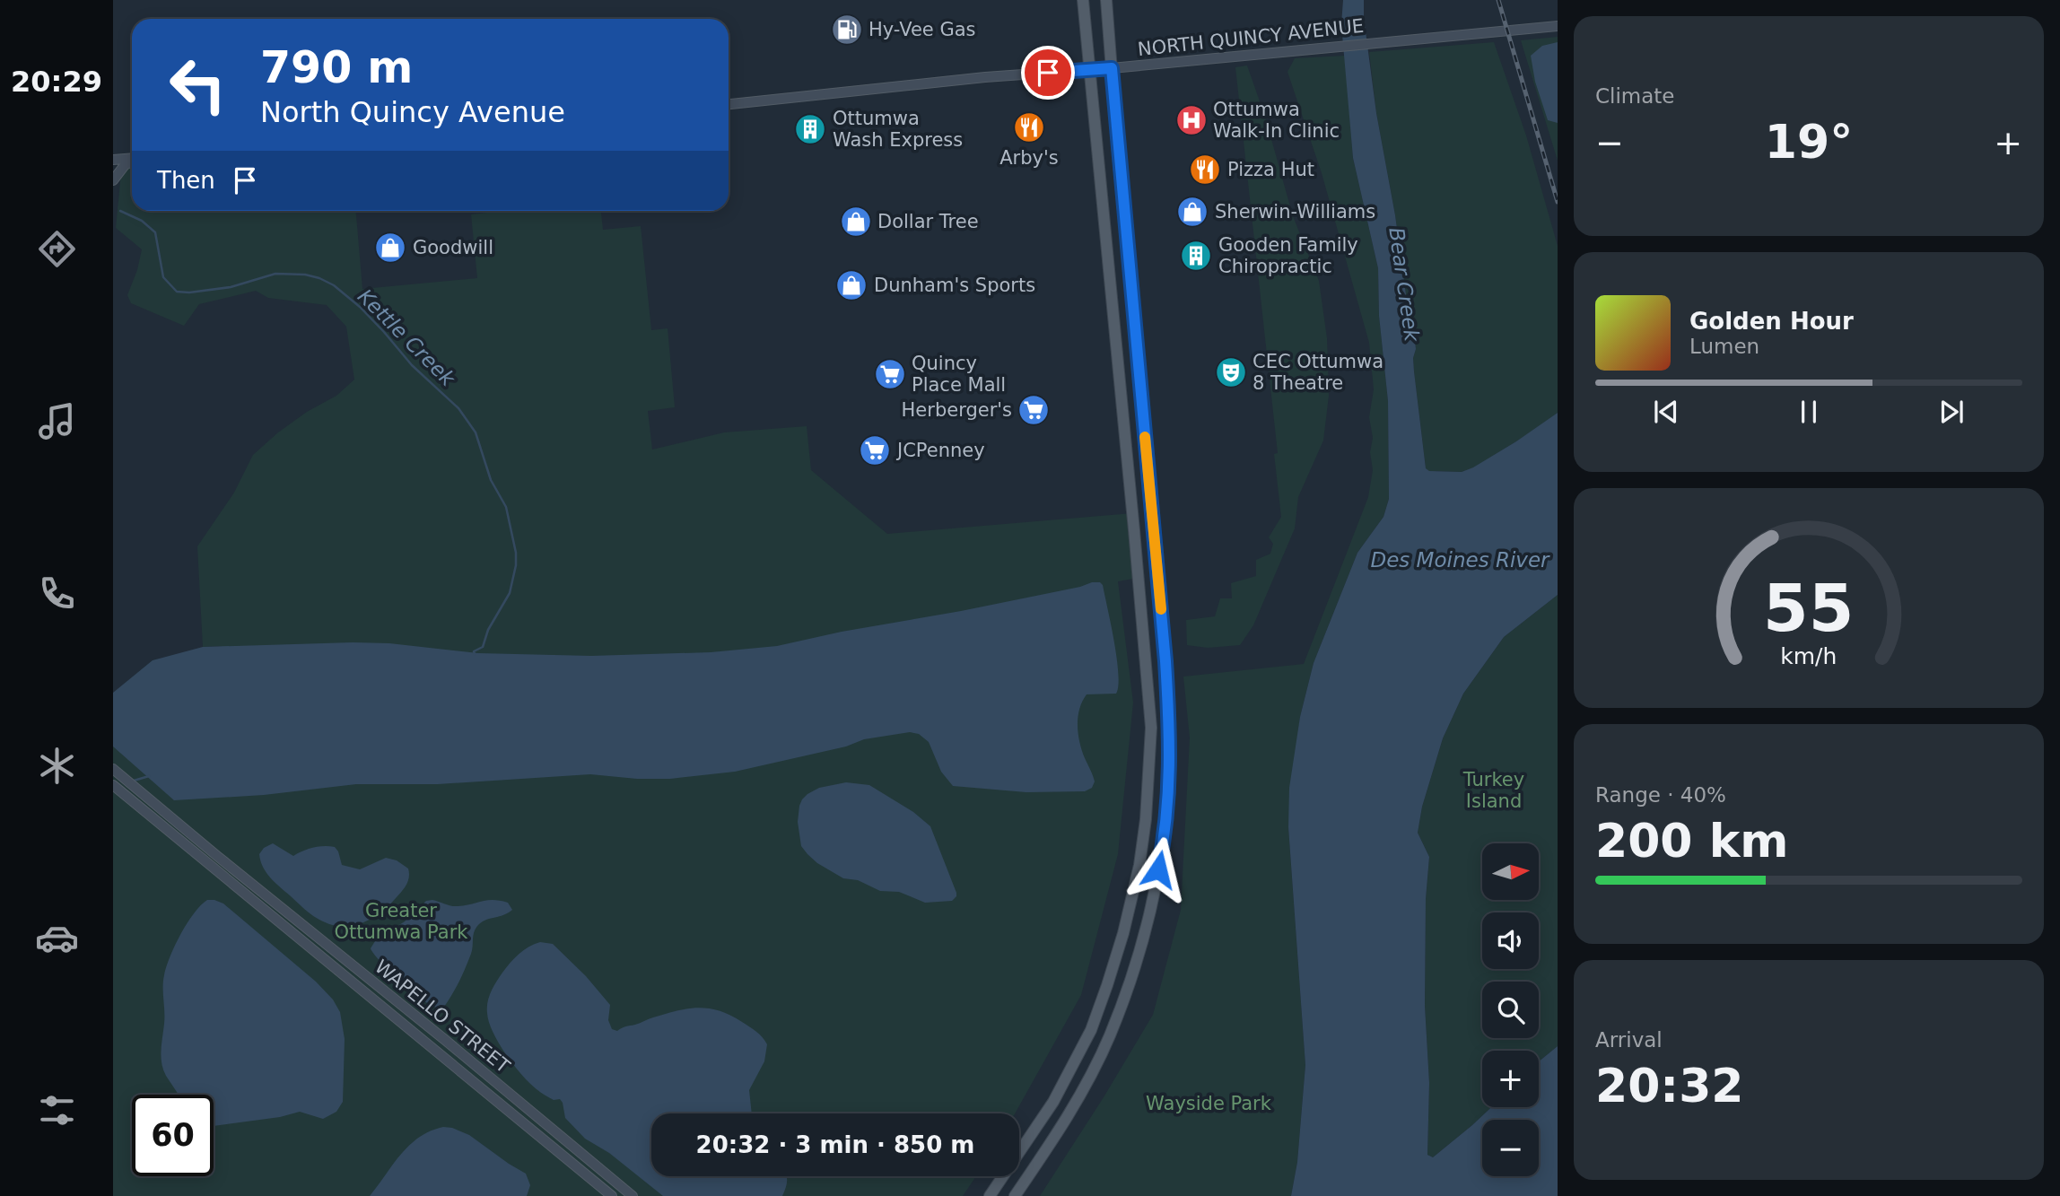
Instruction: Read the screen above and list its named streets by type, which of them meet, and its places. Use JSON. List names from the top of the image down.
{
  "streets": {
    "main road": ["NORTH QUINCY AVENUE", "WAPELLO STREET"]
  },
  "water": ["Bear Creek", "Kettle Creek", "Des Moines River"],
  "parks": ["Turkey Island", "Greater Ottumwa Park", "Wayside Park"],
  "places": {
    "fuel station": ["Hy-Vee Gas"],
    "hospital": ["Ottumwa Walk-In Clinic"],
    "restaurant": ["Arby's", "Pizza Hut"],
    "building": ["Ottumwa Wash Express", "Gooden Family Chiropractic"],
    "shop": [
      "Sherwin-Williams",
      "Dollar Tree",
      "Goodwill",
      "Dunham's Sports"
    ],
    "theatre": ["CEC Ottumwa 8 Theatre"],
    "supermarket": ["Quincy Place Mall", "Herberger's", "JCPenney"]
  },
  "north": "right",
  "page": {
    "tabs": "20:29",
    "tile": [
      "Climate",
      ["Range · 40%", "200 km"],
      ["Arrival", "20:32"]
    ],
    "turn": ["790 m", "North Quincy Avenue"],
    "heat": ["−", "19°", "+"],
    "then": "Then",
    "song": ["Golden Hour", "Lumen"],
    "map_buttons": ["+", "−"],
    "limit": "60",
    "trip": "20:32 · 3 min · 850 m",
    "gauge": ["55", "km/h"]
  }
}
